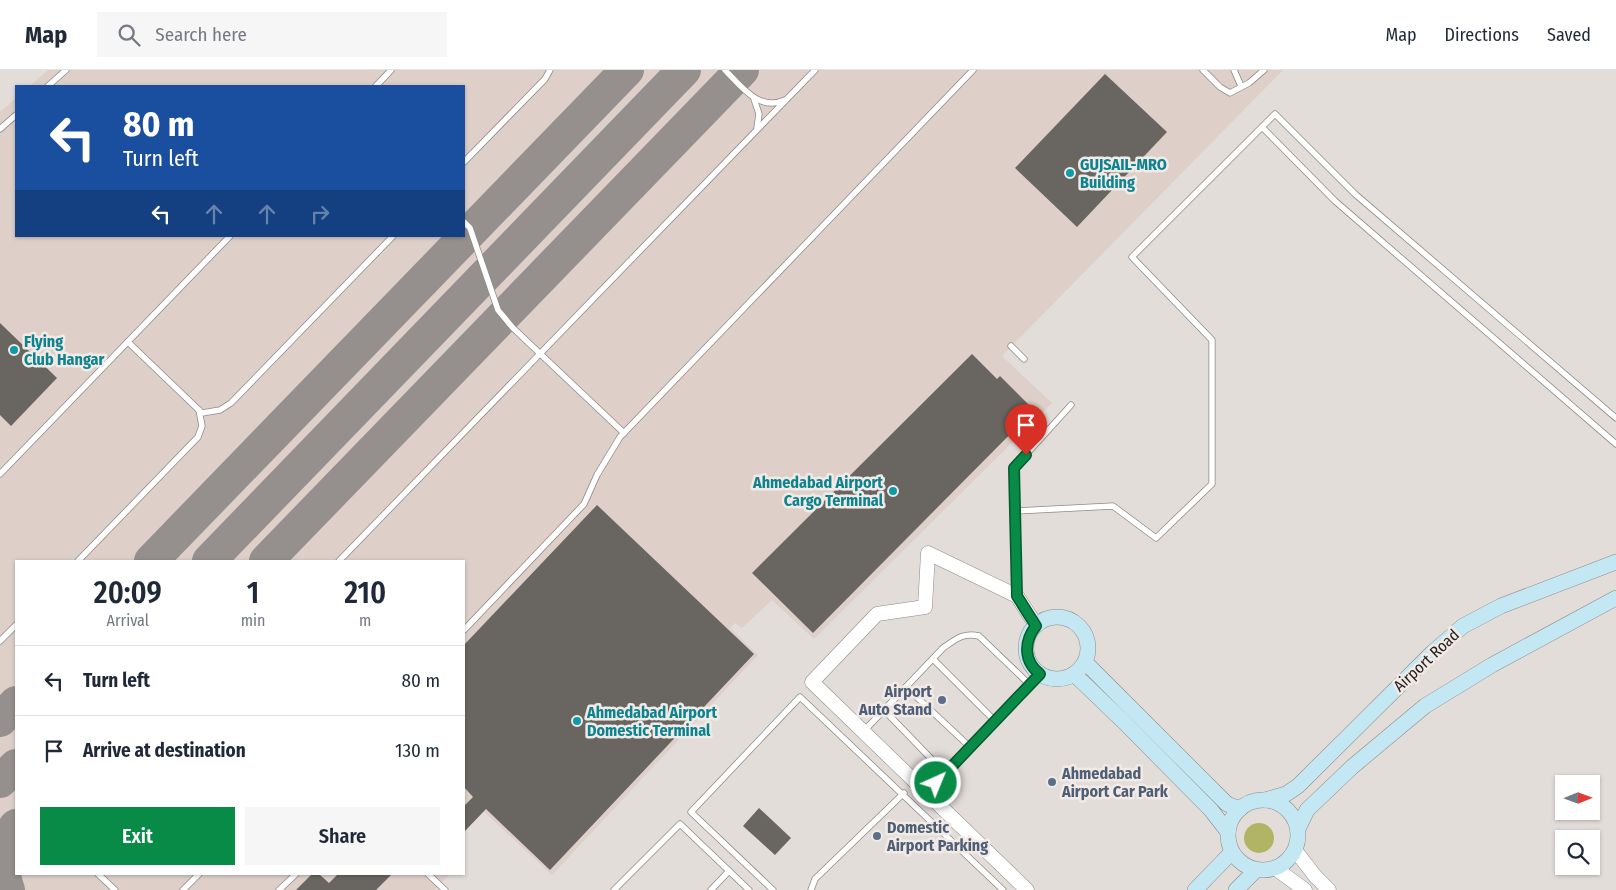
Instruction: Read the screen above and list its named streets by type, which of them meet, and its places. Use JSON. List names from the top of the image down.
{
  "streets": {
    "main road": ["Airport Road"]
  },
  "places": [
    "GUJSAIL-MRO Building",
    "Flying Club Hangar",
    "Ahmedabad Airport Cargo Terminal",
    "Airport Auto Stand",
    "Ahmedabad Airport Domestic Terminal",
    "Ahmedabad Airport Car Park",
    "Domestic Airport Parking"
  ],
  "north": "right",
  "page": {
    "header": "Map",
    "search": "Search here",
    "nav": ["Map", "Directions", "Saved"],
    "turn": ["80 m", "Turn left"],
    "eta": [
      "20:09",
      "Arrival",
      "1",
      "min",
      "210",
      "m"
    ],
    "list": [
      {
        "name": "Turn left",
        "value": "80 m"
      },
      {
        "name": "Arrive at destination",
        "value": "130 m"
      }
    ],
    "buttons": ["Exit", "Share"]
  }
}
